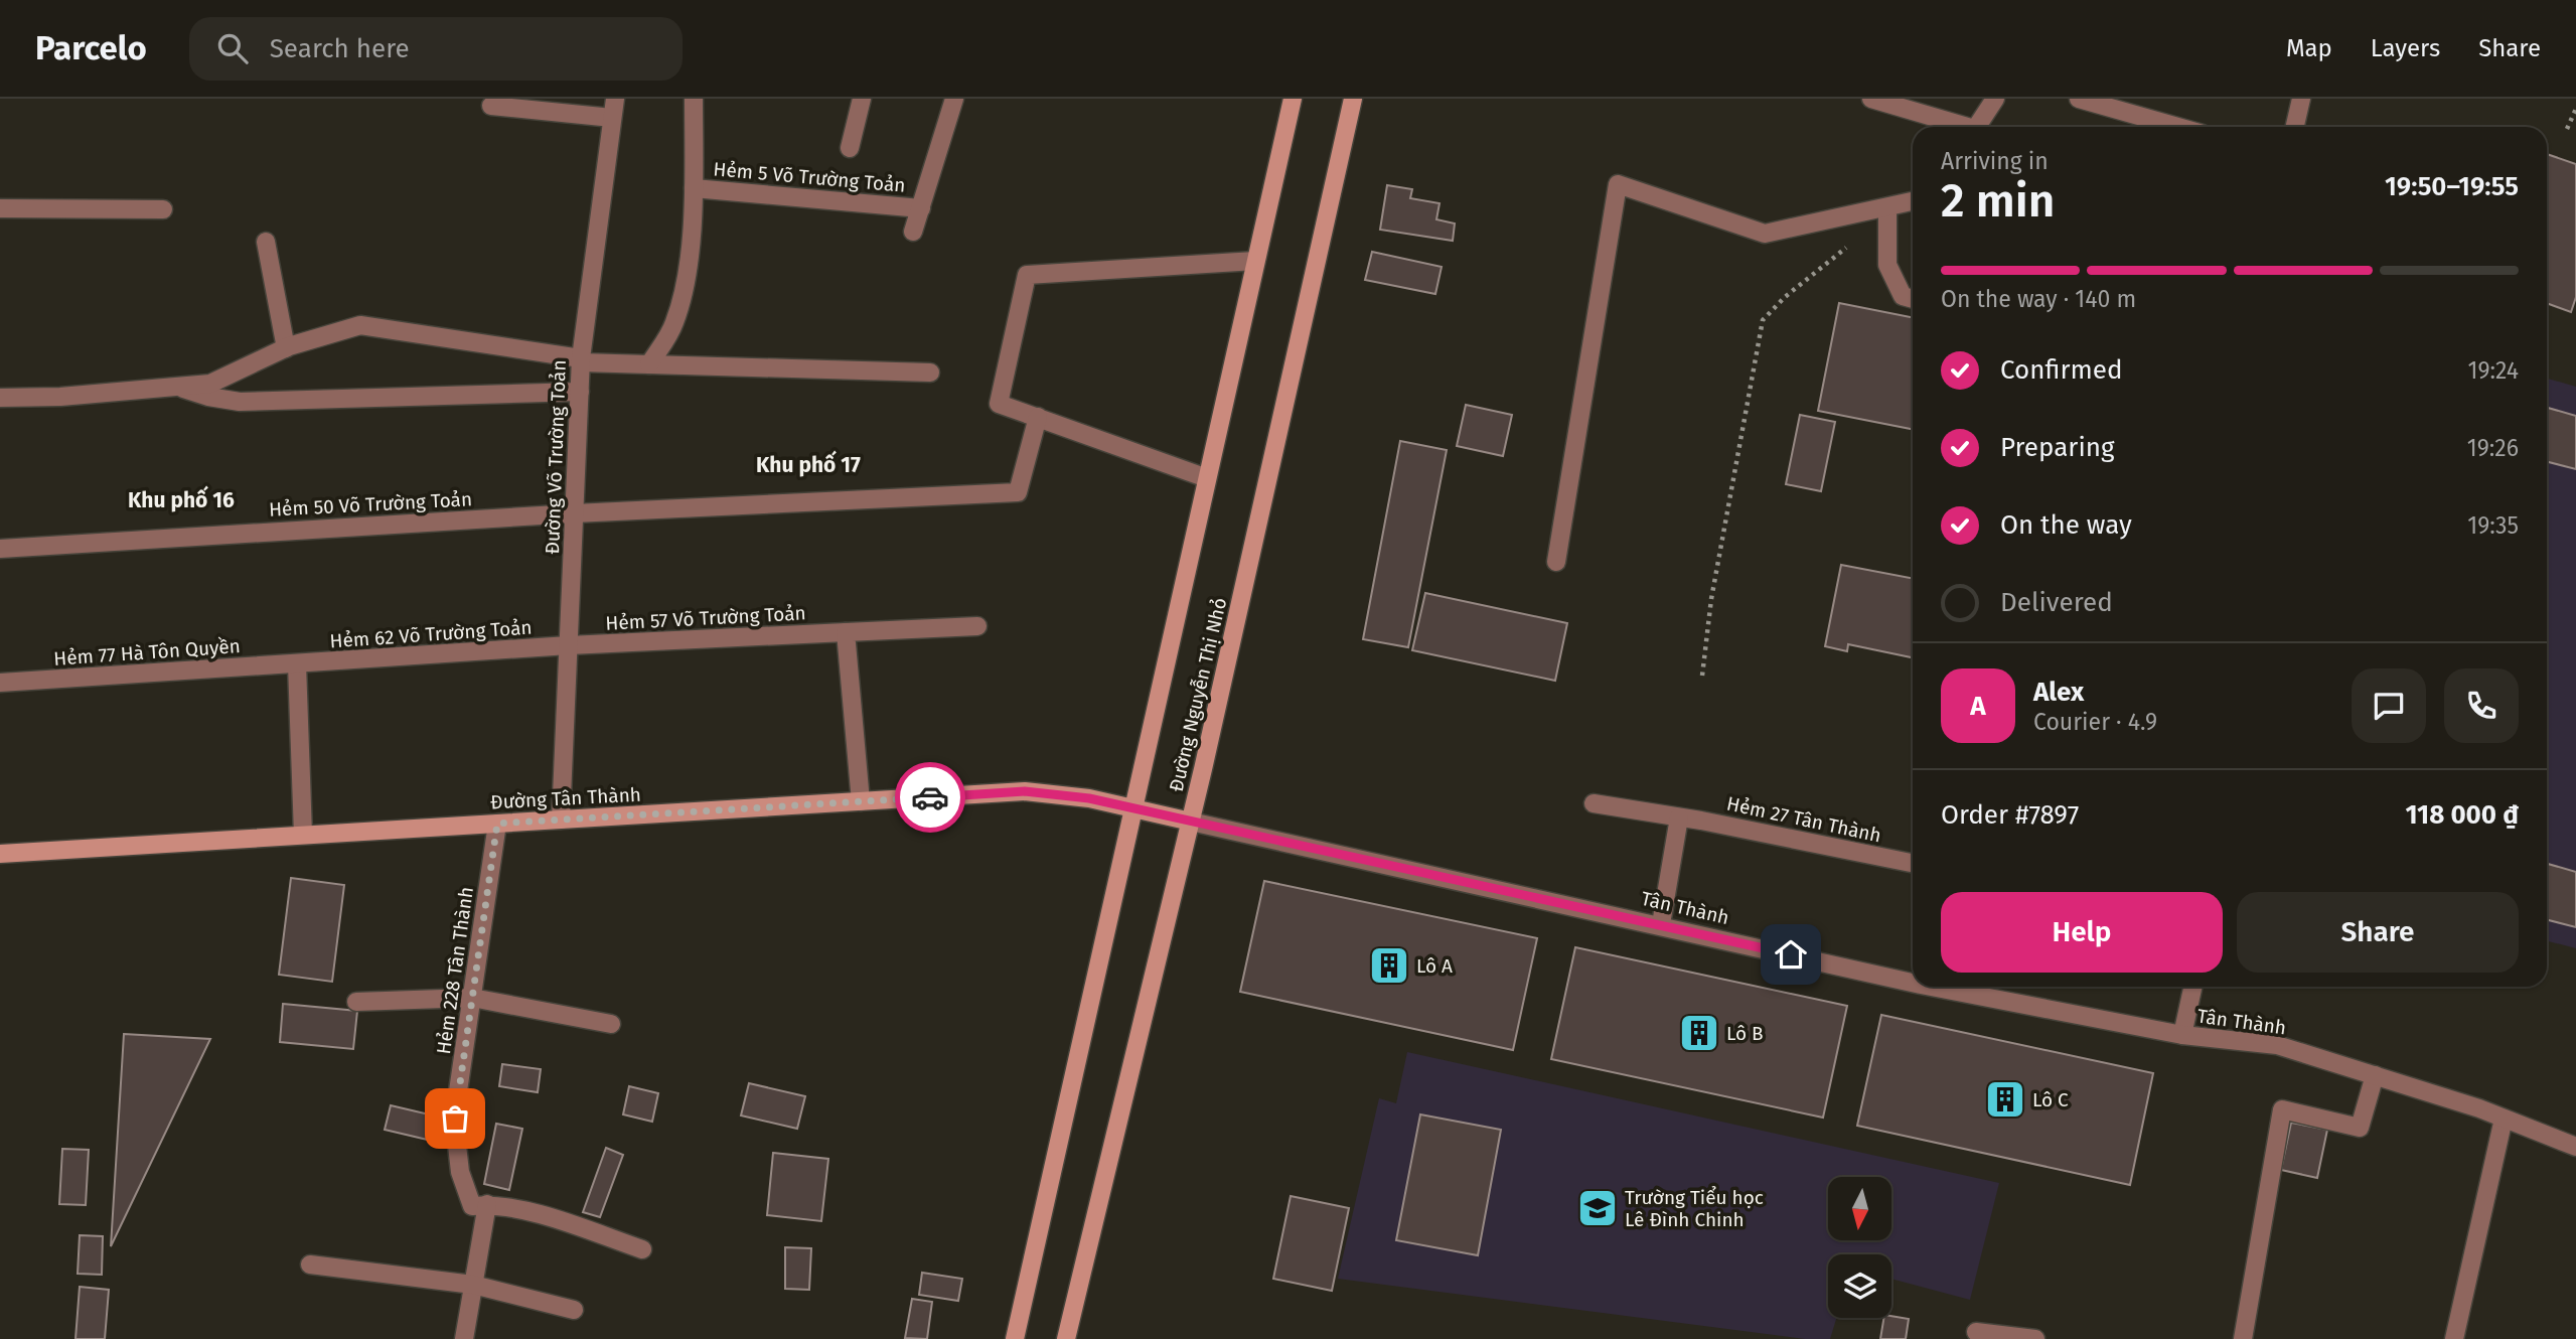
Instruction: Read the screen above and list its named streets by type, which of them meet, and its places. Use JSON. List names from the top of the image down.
{
  "streets": {
    "main road": ["Đường Nguyễn Thị Nhỏ", "Đường Tân Thành"],
    "street": [
      "Hẻm 5 Võ Trường Toản",
      "Đường Võ Trường Toản",
      "Hẻm 50 Võ Trường Toản",
      "Hẻm 57 Võ Trường Toản",
      "Hẻm 62 Võ Trường Toản",
      "Hẻm 77 Hà Tôn Quyền",
      "Hẻm 27 Tân Thành",
      "Tân Thành",
      "Hẻm 228 Tân Thành"
    ]
  },
  "crossings": [
    ["Đường Võ Trường Toản", "Hẻm 50 Võ Trường Toản"],
    ["Đường Võ Trường Toản", "Hẻm 57 Võ Trường Toản"],
    ["Đường Võ Trường Toản", "Hẻm 62 Võ Trường Toản"],
    ["Đường Võ Trường Toản", "Đường Tân Thành"],
    ["Hẻm 57 Võ Trường Toản", "Hẻm 62 Võ Trường Toản"],
    ["Hẻm 62 Võ Trường Toản", "Hẻm 77 Hà Tôn Quyền"],
    ["Đường Nguyễn Thị Nhỏ", "Đường Tân Thành"],
    ["Đường Nguyễn Thị Nhỏ", "Tân Thành"],
    ["Đường Tân Thành", "Tân Thành"],
    ["Đường Tân Thành", "Hẻm 228 Tân Thành"]
  ],
  "districts": ["Khu phố 17", "Khu phố 16"],
  "places": {
    "building": ["Lô A", "Lô B", "Lô C"],
    "school or university": ["Trường Tiểu học Lê Đình Chinh"]
  },
  "north": "bottom",
  "page": {
    "header": "Parcelo",
    "search": "Search here",
    "nav": ["Map", "Layers", "Share"],
    "heading": ["2 min", "Arriving in", "19:50–19:55"],
    "panel": [
      "Alex",
      "Courier · 4.9",
      "Order #7897",
      "118 000 ₫"
    ],
    "bar": "On the way · 140 m",
    "list": [
      ["Confirmed", "19:24"],
      ["Preparing", "19:26"],
      ["On the way", "19:35"],
      "Delivered"
    ],
    "round": "A",
    "buttons": ["Help", "Share"]
  }
}
